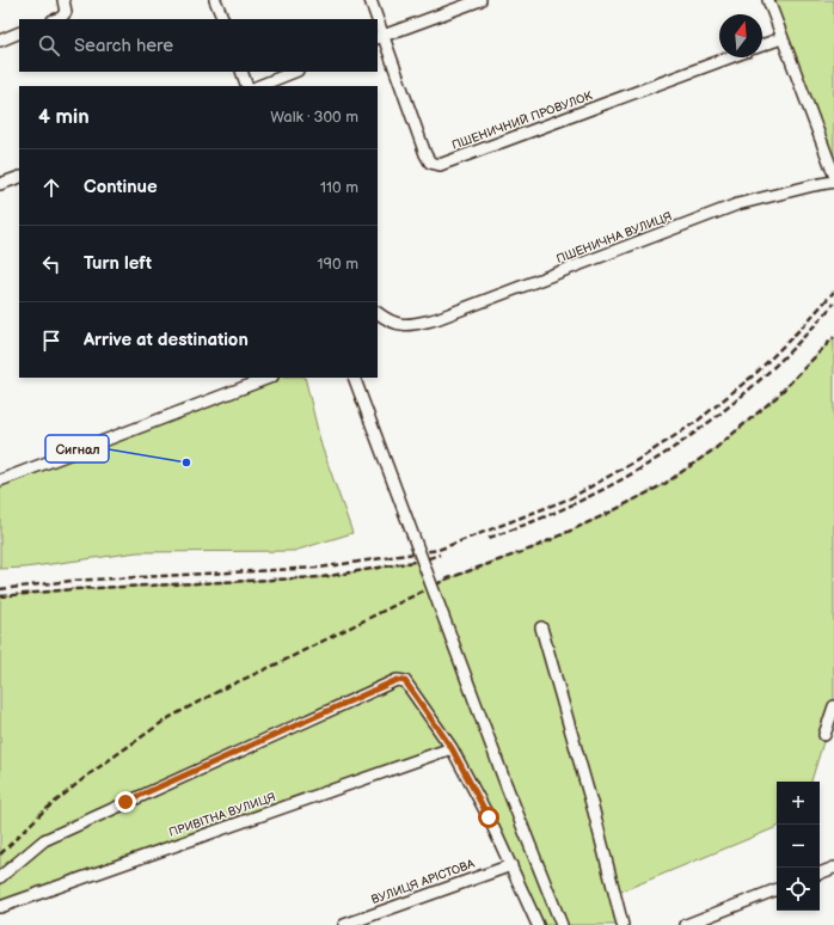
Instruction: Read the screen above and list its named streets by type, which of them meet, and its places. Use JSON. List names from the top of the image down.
{
  "streets": {
    "street": [
      "ПШЕНИЧНИЙ ПРОВУЛОК",
      "ПШЕНИЧНА ВУЛИЦЯ",
      "ПРИВІТНА ВУЛИЦЯ",
      "ВУЛИЦЯ АРІСТОВА"
    ]
  },
  "places": ["Сигнал"],
  "north": "top",
  "page": {
    "search": "Search here",
    "heading": ["4 min", "Walk · 300 m"],
    "list": [
      ["Continue", "110 m"],
      ["Turn left", "190 m"],
      "Arrive at destination"
    ],
    "map_buttons": ["+", "−"]
  }
}
